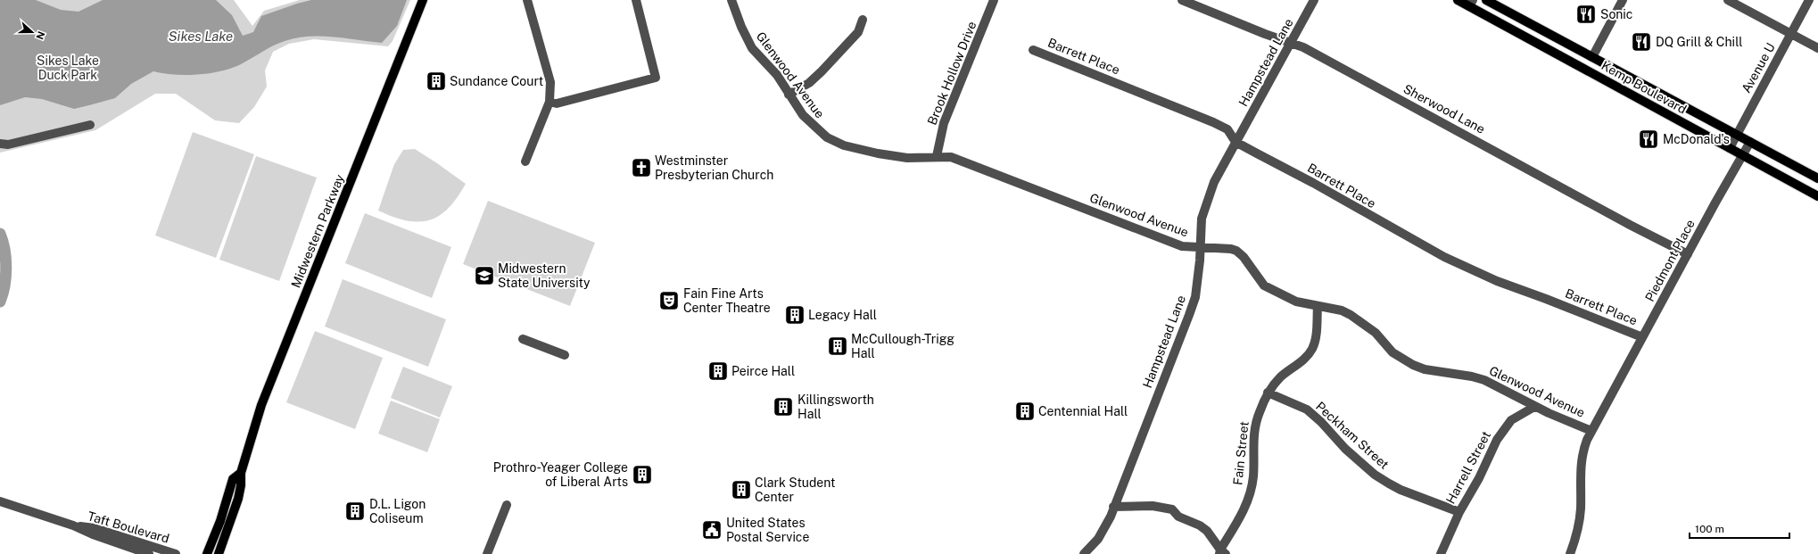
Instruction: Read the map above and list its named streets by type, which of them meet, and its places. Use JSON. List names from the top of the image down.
{
  "streets": {
    "main road": ["Kemp Boulevard", "Midwestern Parkway"],
    "street": [
      "Barrett Place",
      "Hampstead Lane",
      "Avenue U",
      "Brook Hollow Drive",
      "Glenwood Avenue",
      "Sherwood Lane",
      "Piedmont Place",
      "Peckham Street",
      "Fain Street",
      "Harrell Street",
      "Taft Boulevard"
    ]
  },
  "crossings": [
    ["Barrett Place", "Hampstead Lane"],
    ["Barrett Place", "Piedmont Place"],
    ["Hampstead Lane", "Glenwood Avenue"],
    ["Hampstead Lane", "Sherwood Lane"],
    ["Avenue U", "Kemp Boulevard"],
    ["Brook Hollow Drive", "Glenwood Avenue"],
    ["Glenwood Avenue", "Piedmont Place"],
    ["Glenwood Avenue", "Fain Street"],
    ["Glenwood Avenue", "Harrell Street"],
    ["Kemp Boulevard", "Piedmont Place"],
    ["Sherwood Lane", "Piedmont Place"],
    ["Peckham Street", "Fain Street"],
    ["Peckham Street", "Harrell Street"]
  ],
  "water": ["Sikes Lake"],
  "parks": ["Sikes Lake Duck Park"],
  "places": {
    "restaurant": ["Sonic", "DQ Grill & Chill", "McDonald's"],
    "building": [
      "Sundance Court",
      "Legacy Hall",
      "McCullough-Trigg Hall",
      "Peirce Hall",
      "Killingsworth Hall",
      "Centennial Hall",
      "Prothro-Yeager College of Liberal Arts",
      "Clark Student Center",
      "D.L. Ligon Coliseum"
    ],
    "church": ["Westminster Presbyterian Church"],
    "school or university": ["Midwestern State University"],
    "theatre": ["Fain Fine Arts Center Theatre"],
    "public building": ["United States Postal Service"]
  },
  "scale_bar": "100 m",
  "north": "right"
}
